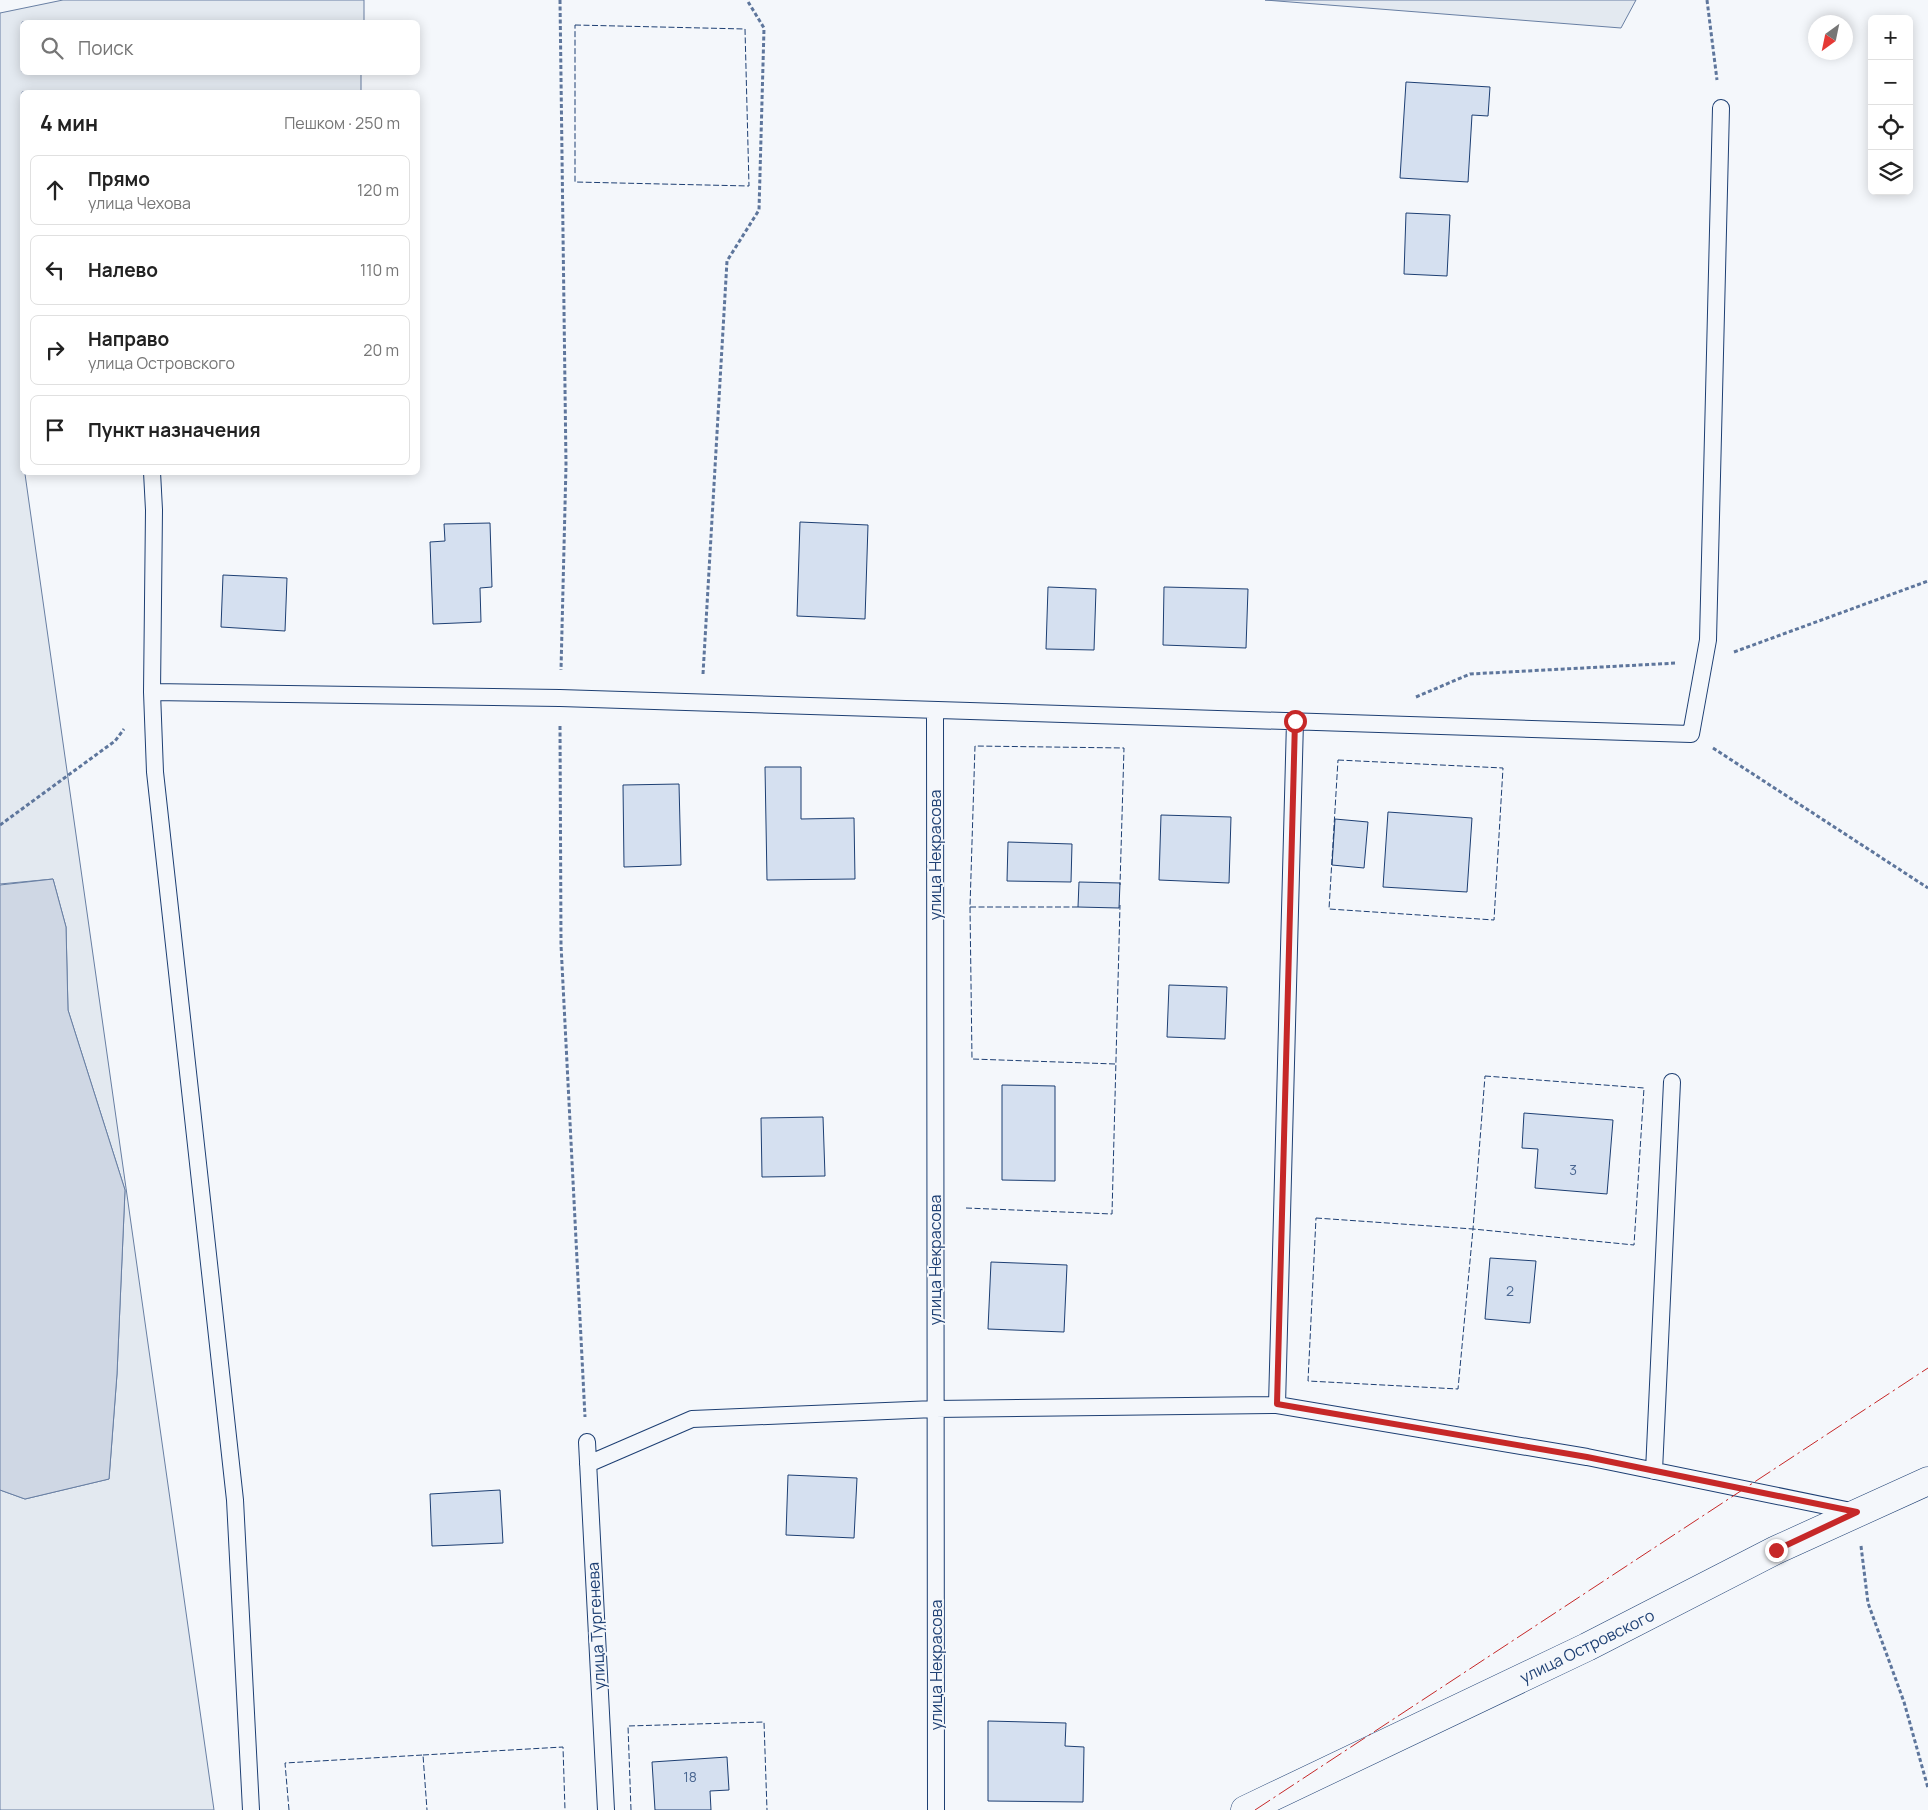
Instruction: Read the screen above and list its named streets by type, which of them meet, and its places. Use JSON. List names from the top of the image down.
{
  "streets": {
    "street": ["улица Островского"],
    "lane": ["улица Некрасова", "улица Тургенева"]
  },
  "house_numbers": ["3", "2", "18"],
  "north": "bottom left",
  "page": {
    "map_buttons": ["+", "−"],
    "search": "Поиск",
    "heading": ["4 мин", "Пешком · 250 m"],
    "list": [
      ["Прямо", "улица Чехова", "120 m"],
      ["Налево", "110 m"],
      ["Направо", "улица Островского", "20 m"],
      "Пункт назначения"
    ]
  }
}
